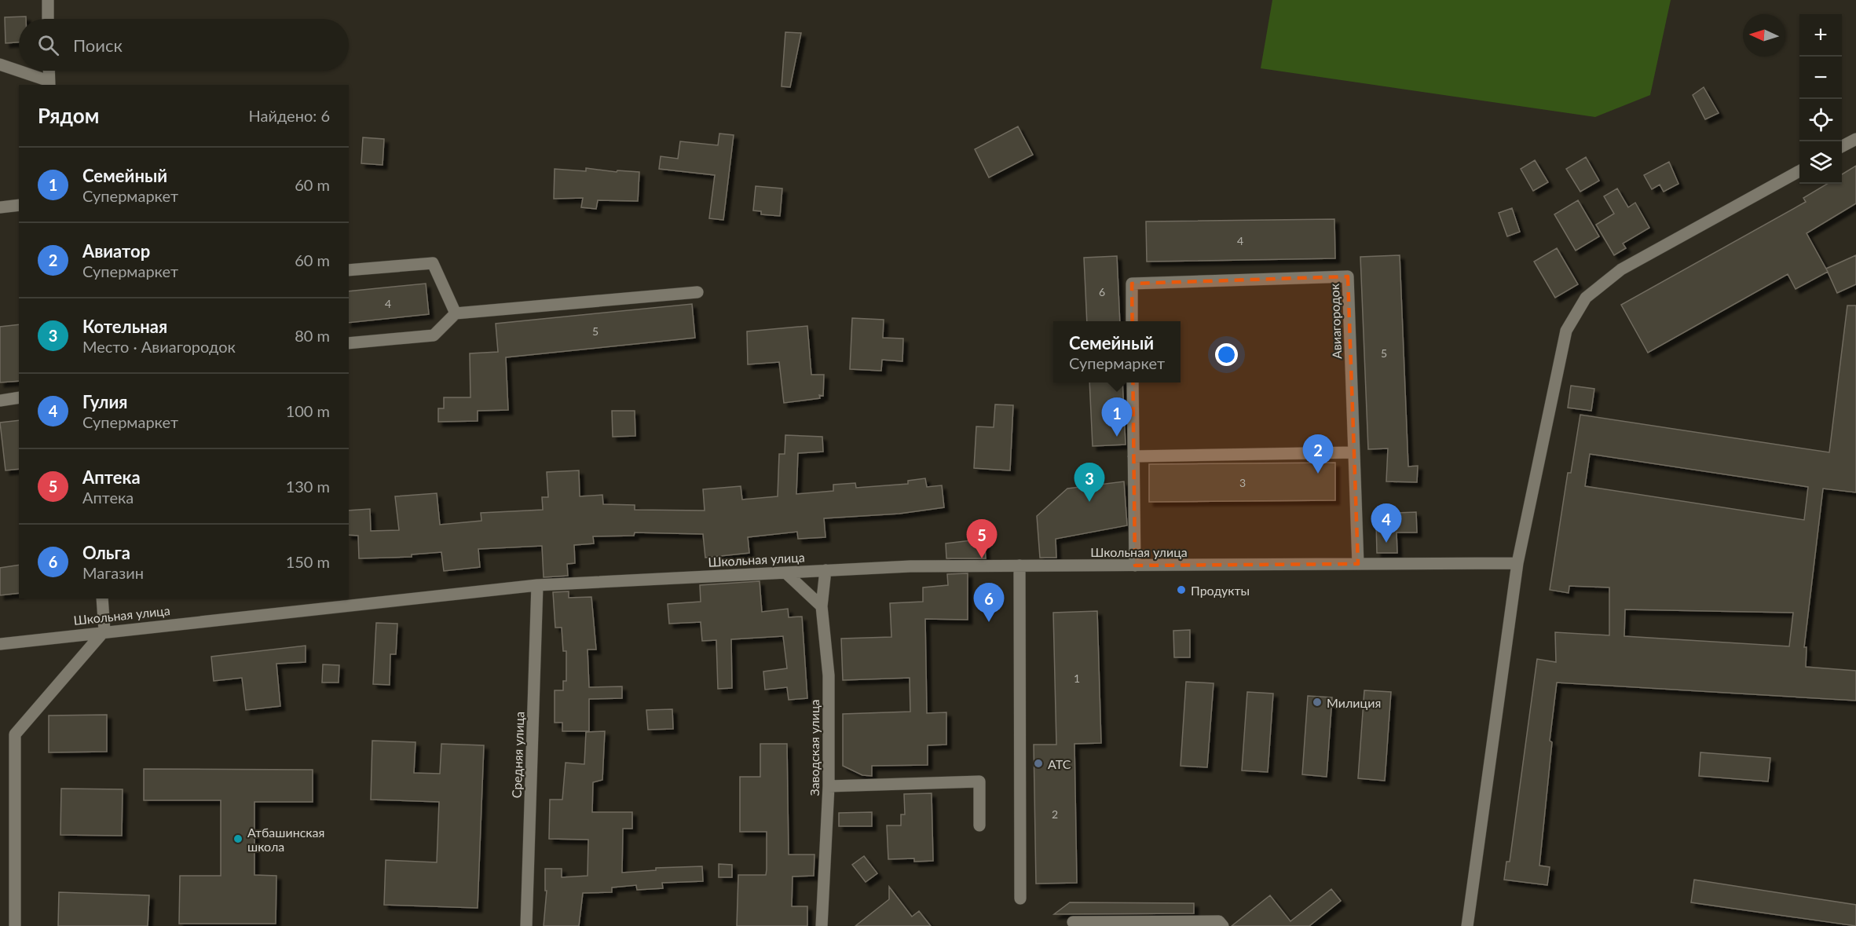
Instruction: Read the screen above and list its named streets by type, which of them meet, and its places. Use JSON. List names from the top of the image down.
{
  "streets": {
    "street": [
      "Авиагородок",
      "Школьная улица",
      "Заводская улица",
      "Средняя улица"
    ]
  },
  "crossings": [
    ["Авиагородок", "Школьная улица"],
    ["Школьная улица", "Заводская улица"],
    ["Школьная улица", "Средняя улица"]
  ],
  "places": [
    "Продукты",
    "Милиция",
    "АТС",
    "Атбашинская школа"
  ],
  "house_numbers": [
    "4",
    "6",
    "4",
    "5",
    "5",
    "3",
    "1",
    "2"
  ],
  "north": "left",
  "page": {
    "map_buttons": ["+", "−"],
    "search": "Поиск",
    "heading": ["Рядом", "Найдено: 6"],
    "list": [
      {
        "mark": "1",
        "name": "Семейный",
        "note": "Супермаркет",
        "value": "60 m"
      },
      {
        "mark": "2",
        "name": "Авиатор",
        "note": "Супермаркет",
        "value": "60 m"
      },
      {
        "mark": "3",
        "name": "Котельная",
        "note": "Место · Авиагородок",
        "value": "80 m"
      },
      {
        "mark": "4",
        "name": "Гулия",
        "note": "Супермаркет",
        "value": "100 m"
      },
      {
        "mark": "5",
        "name": "Аптека",
        "note": "Аптека",
        "value": "130 m"
      },
      {
        "mark": "6",
        "name": "Ольга",
        "note": "Магазин",
        "value": "150 m"
      }
    ],
    "popup": ["Семейный", "Супермаркет"],
    "pins": [
      "1",
      "2",
      "3",
      "4",
      "5",
      "6"
    ]
  }
}
